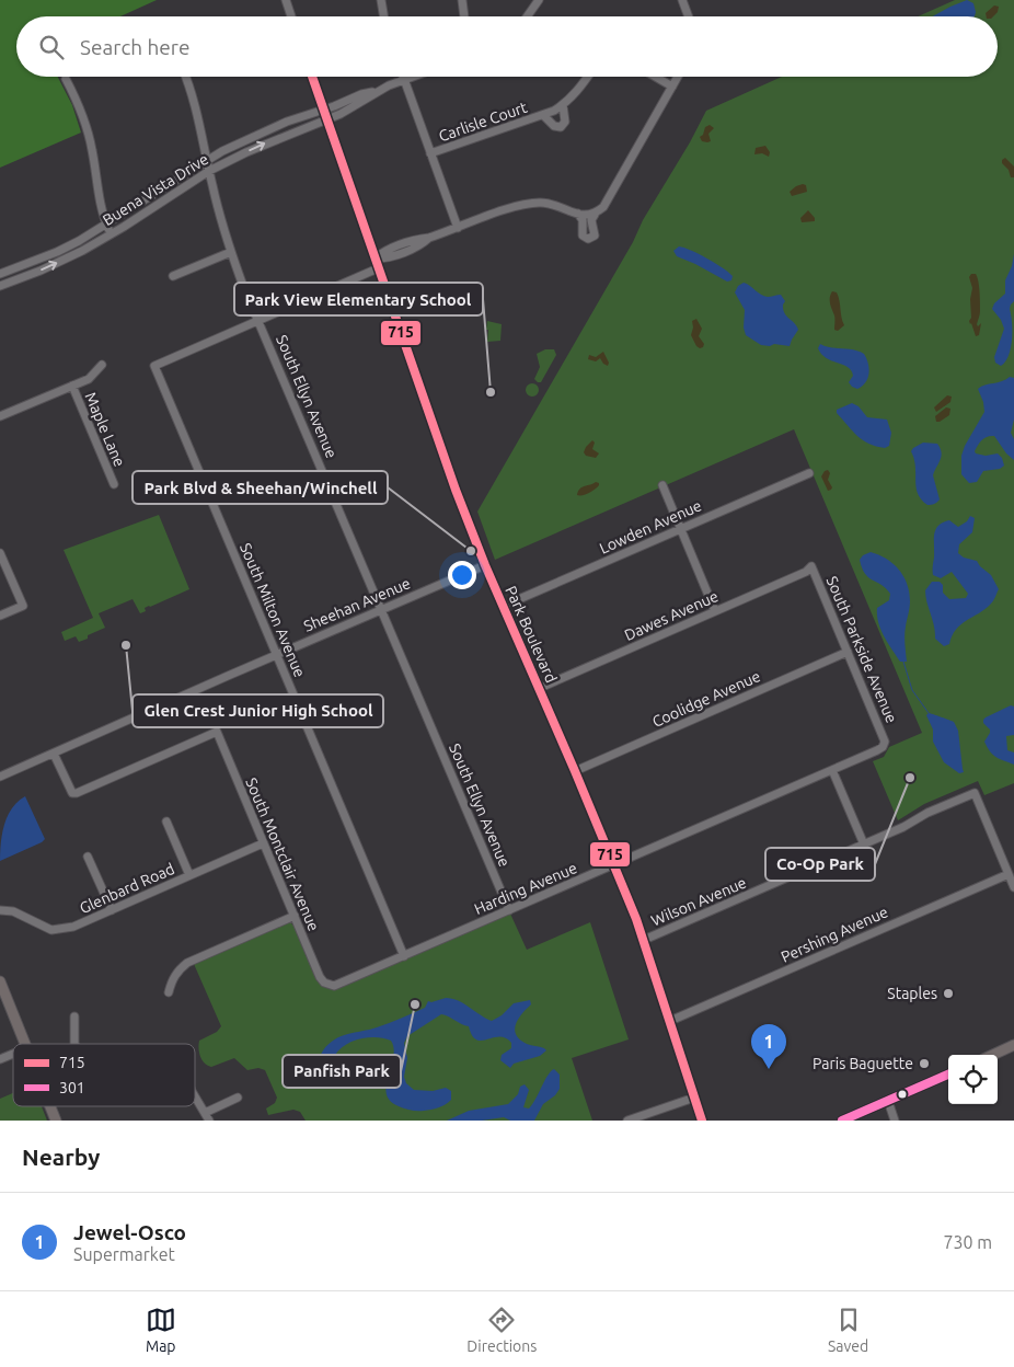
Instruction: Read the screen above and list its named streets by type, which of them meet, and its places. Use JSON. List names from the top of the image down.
{
  "streets": {
    "street": [
      "Carlisle Court",
      "Buena Vista Drive",
      "South Ellyn Avenue",
      "Maple Lane",
      "Lowden Avenue",
      "Sheehan Avenue",
      "South Milton Avenue",
      "Dawes Avenue",
      "Park Boulevard",
      "South Parkside Avenue",
      "Coolidge Avenue",
      "South Montclair Avenue",
      "Glenbard Road",
      "Harding Avenue",
      "Wilson Avenue",
      "Pershing Avenue"
    ]
  },
  "crossings": [
    ["Buena Vista Drive", "South Ellyn Avenue"],
    ["Buena Vista Drive", "Park Boulevard"],
    ["South Ellyn Avenue", "Sheehan Avenue"],
    ["South Ellyn Avenue", "South Milton Avenue"],
    ["South Ellyn Avenue", "Harding Avenue"],
    ["Lowden Avenue", "Park Boulevard"],
    ["Sheehan Avenue", "South Milton Avenue"],
    ["Sheehan Avenue", "Park Boulevard"],
    ["Sheehan Avenue", "South Montclair Avenue"],
    ["South Milton Avenue", "Harding Avenue"],
    ["Dawes Avenue", "Park Boulevard"],
    ["Dawes Avenue", "South Parkside Avenue"],
    ["Park Boulevard", "Coolidge Avenue"],
    ["Park Boulevard", "Harding Avenue"],
    ["Park Boulevard", "Wilson Avenue"],
    ["Park Boulevard", "Pershing Avenue"],
    ["South Parkside Avenue", "Coolidge Avenue"],
    ["South Parkside Avenue", "Harding Avenue"],
    ["South Montclair Avenue", "Glenbard Road"],
    ["South Montclair Avenue", "Harding Avenue"],
    ["Wilson Avenue", "Pershing Avenue"]
  ],
  "places": [
    "Park View Elementary School",
    "Park Blvd & Sheehan/Winchell",
    "Glen Crest Junior High School",
    "Co-Op Park",
    "Staples",
    "Panfish Park",
    "Paris Baguette"
  ],
  "lines": ["transit line 715", "transit line 301"],
  "legend": ["715", "301"],
  "page": {
    "search": "Search here",
    "pins": "1",
    "heading": "Nearby",
    "list": [
      {
        "mark": "1",
        "name": "Jewel-Osco",
        "note": "Supermarket",
        "value": "730 m"
      }
    ],
    "nav": ["Map", "Directions", "Saved"]
  }
}
